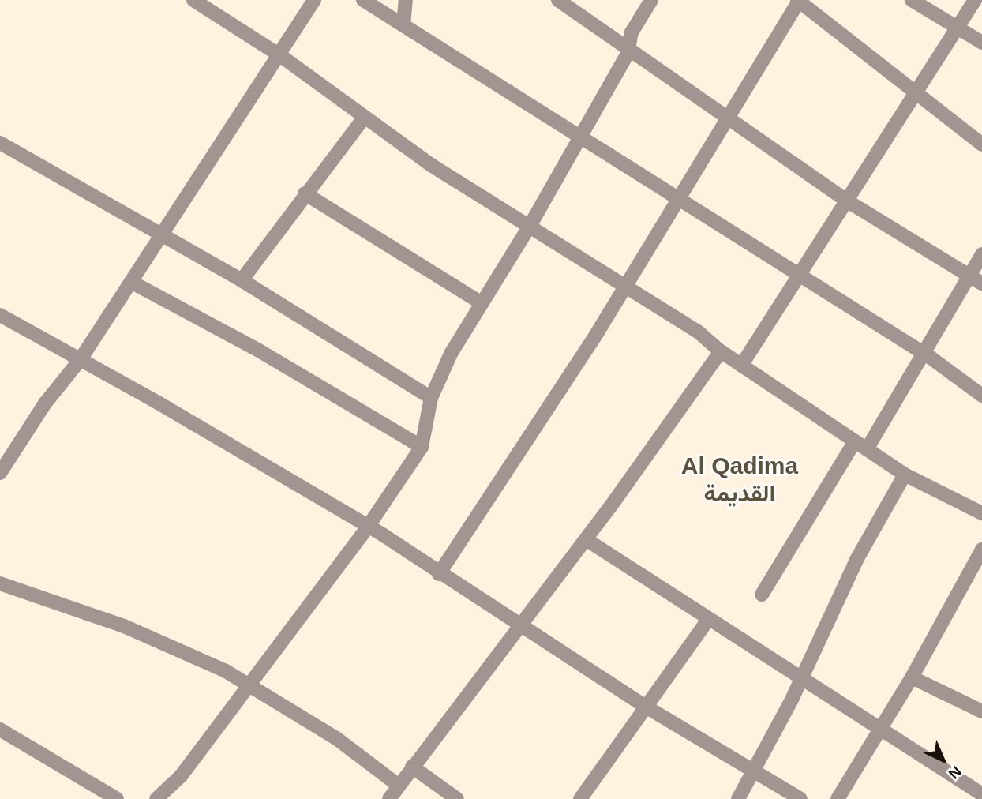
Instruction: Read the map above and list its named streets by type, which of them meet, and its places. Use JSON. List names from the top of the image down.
{
  "districts": ["Al Qadima القديمة"],
  "north": "bottom right"
}
